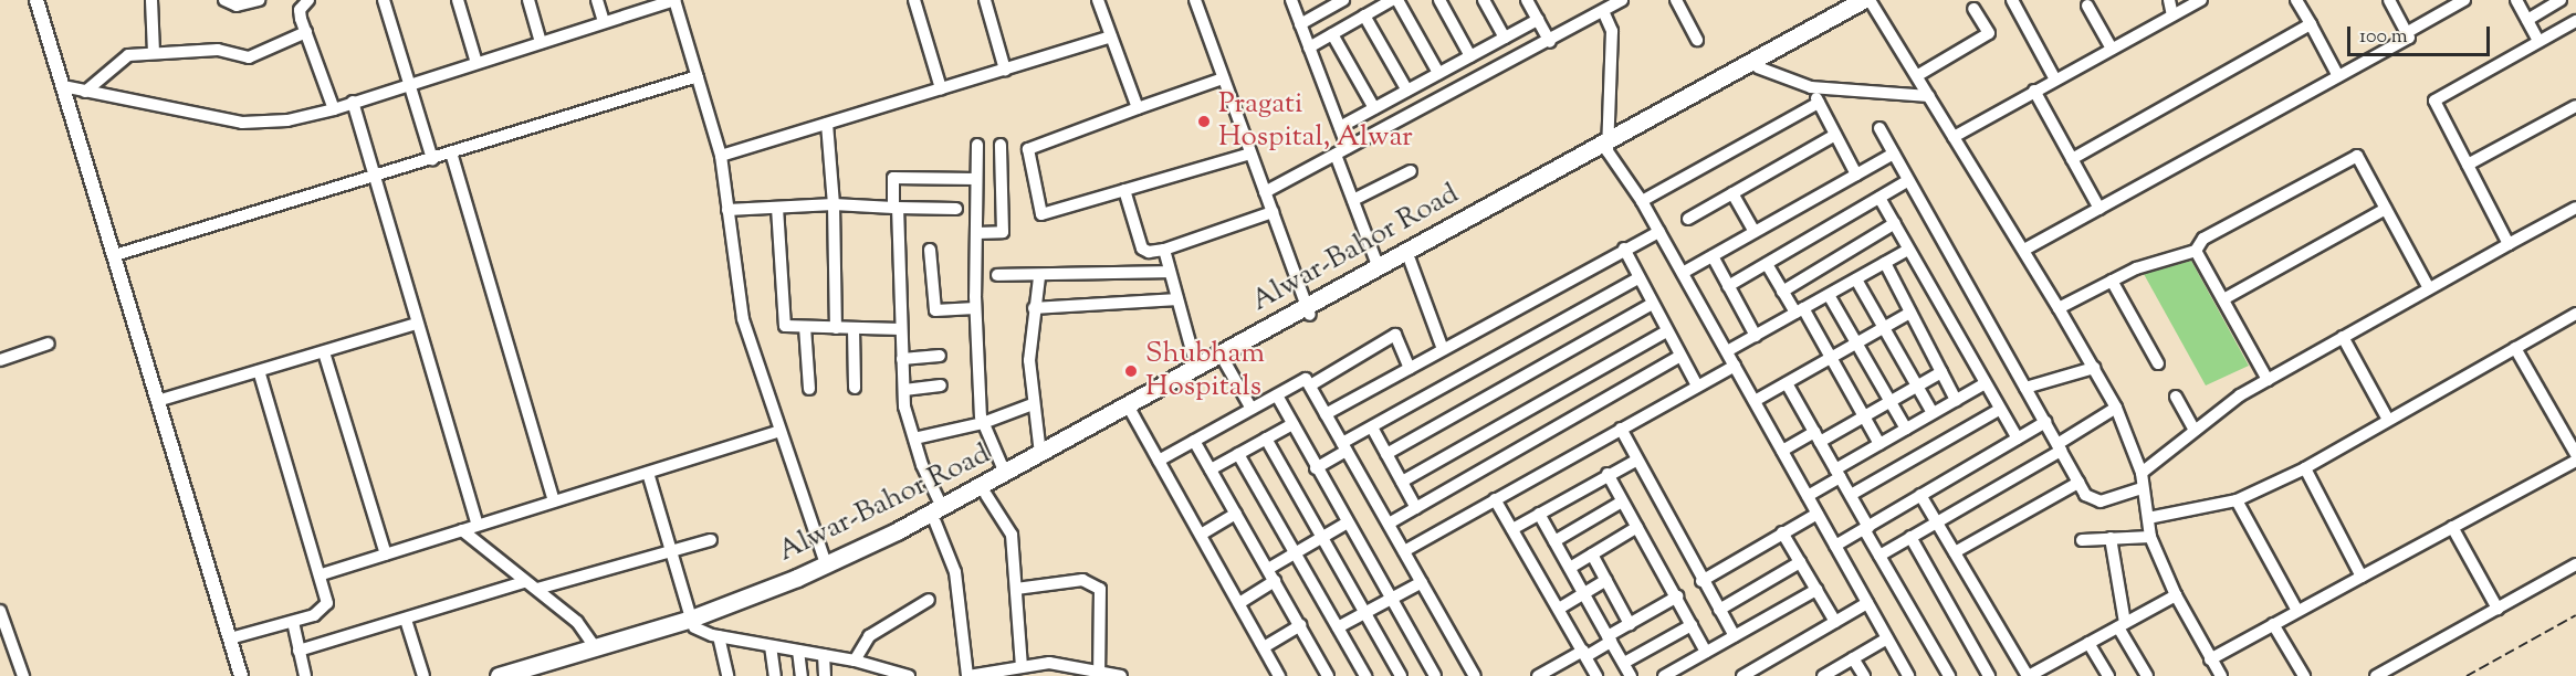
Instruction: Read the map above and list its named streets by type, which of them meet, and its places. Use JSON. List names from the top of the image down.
{
  "streets": {
    "main road": ["Alwar-Bahor Road"]
  },
  "places": ["Pragati Hospital, Alwar", "Shubham Hospitals"],
  "scale_bar": "100 m"
}
